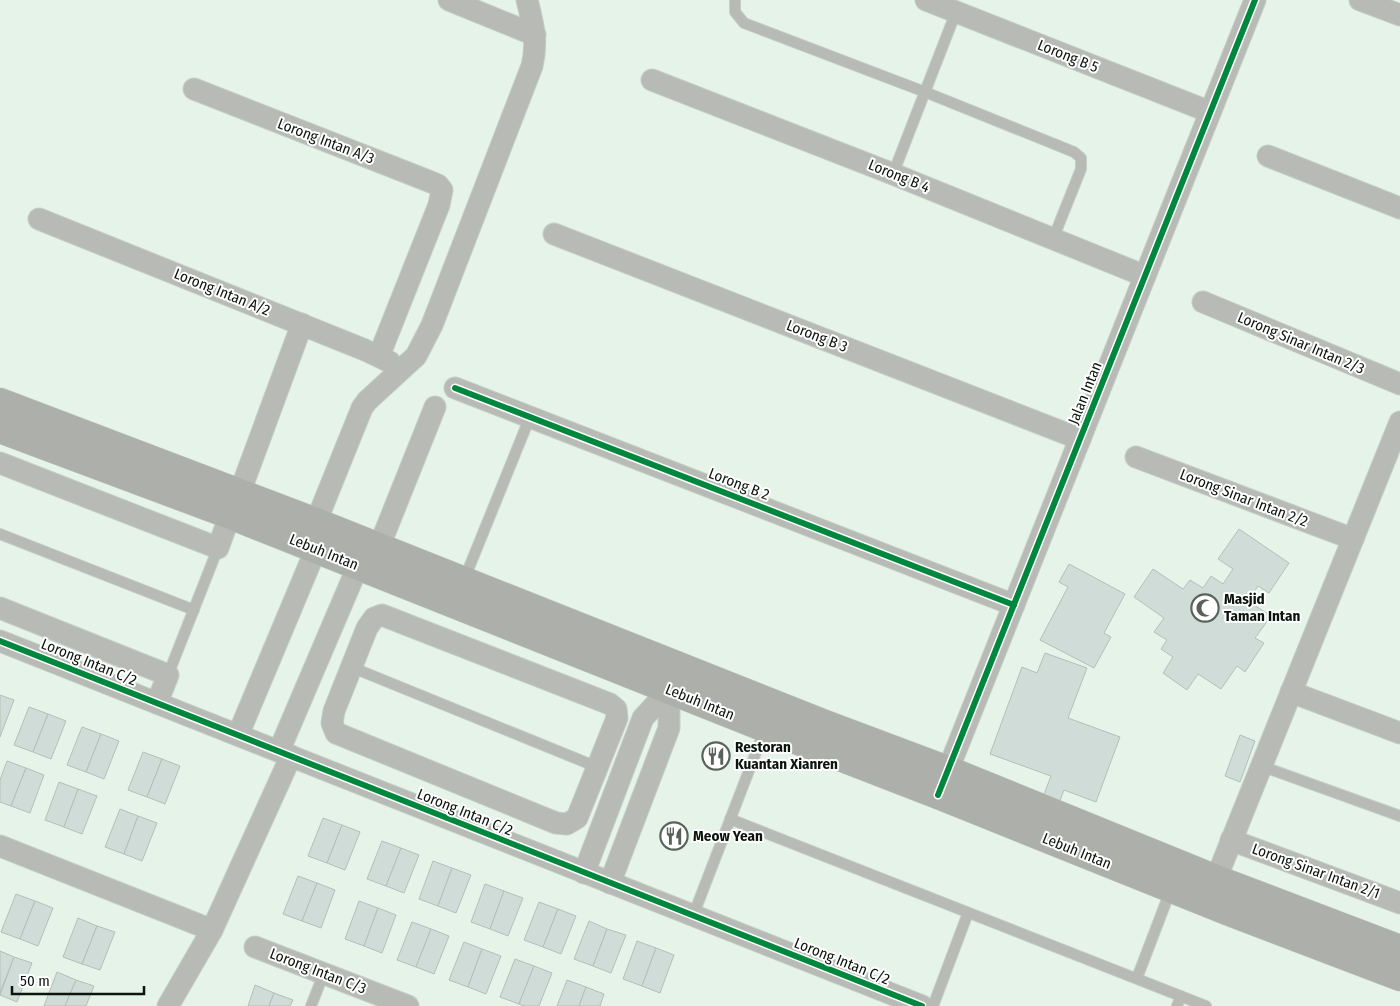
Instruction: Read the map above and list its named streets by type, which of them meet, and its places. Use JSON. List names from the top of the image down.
{
  "streets": {
    "main road": ["Lebuh Intan"],
    "street": [
      "Lorong B 5",
      "Lorong Intan A/3",
      "Lorong B 4",
      "Lorong Intan A/2",
      "Lorong B 3",
      "Lorong Sinar Intan 2/3",
      "Jalan Intan",
      "Lorong B 2",
      "Lorong Sinar Intan 2/2",
      "Lorong Intan C/2",
      "Lorong Sinar Intan 2/1",
      "Lorong Intan C/3"
    ]
  },
  "crossings": [
    ["Lorong B 5", "Jalan Intan"],
    ["Lorong Intan A/3", "Lorong Intan A/2"],
    ["Lorong B 4", "Jalan Intan"],
    ["Lorong B 3", "Jalan Intan"],
    ["Jalan Intan", "Lorong B 2"],
    ["Jalan Intan", "Lebuh Intan"]
  ],
  "places": {
    "mosque": ["Masjid Taman Intan"],
    "restaurant": ["Restoran Kuantan Xianren", "Meow Yean"]
  },
  "scale_bar": "50 m"
}
